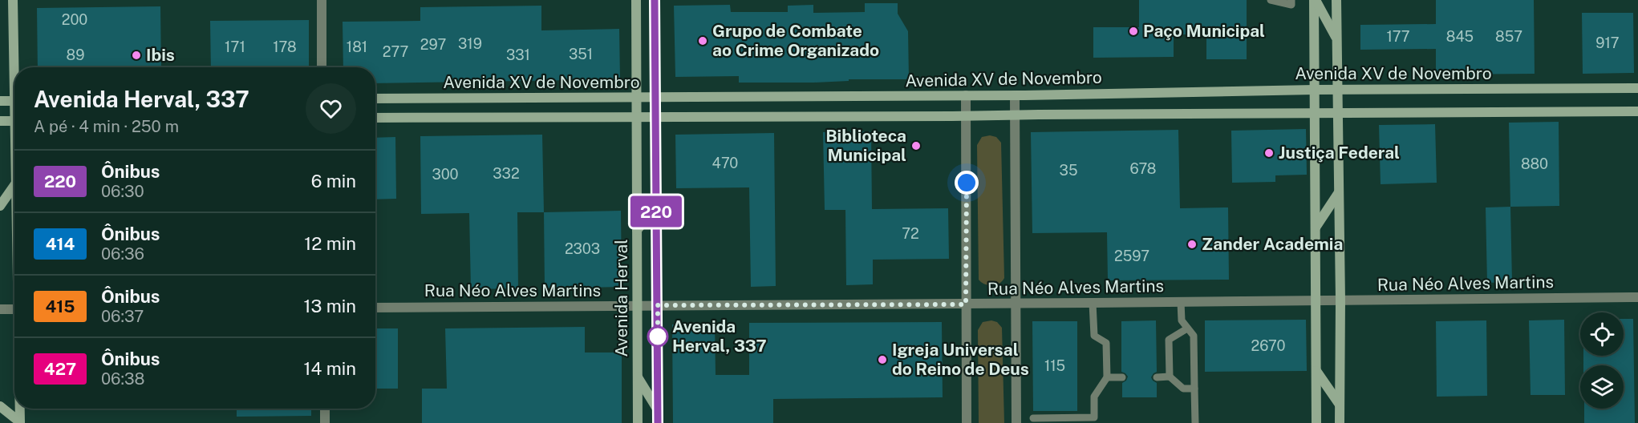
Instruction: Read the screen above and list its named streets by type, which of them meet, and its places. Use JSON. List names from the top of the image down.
{
  "streets": {
    "main road": ["Avenida XV de Novembro", "Avenida Herval"],
    "street": ["Rua Néo Alves Martins"]
  },
  "crossings": [
    ["Avenida XV de Novembro", "Avenida Herval"],
    ["Rua Néo Alves Martins", "Avenida Herval"]
  ],
  "places": [
    "Paço Municipal",
    "Grupo de Combate ao Crime Organizado",
    "Ibis",
    "Biblioteca Municipal",
    "Justiça Federal",
    "Zander Academia",
    "Avenida Herval, 337",
    "Igreja Universal do Reino de Deus"
  ],
  "lines": ["bus line 220"],
  "house_numbers": [
    "200",
    "177",
    "845",
    "857",
    "917",
    "319",
    "297",
    "171",
    "178",
    "181",
    "277",
    "351",
    "89",
    "331",
    "470",
    "880",
    "678",
    "35",
    "332",
    "300",
    "72",
    "2303",
    "2597",
    "2670",
    "115"
  ],
  "page": {
    "on_map": "220",
    "heading": ["Avenida Herval, 337", "A pé · 4 min · 250 m"],
    "list": [
      {
        "mark": "220",
        "name": "Ônibus",
        "note": "06:30",
        "value": "6 min"
      },
      {
        "mark": "414",
        "name": "Ônibus",
        "note": "06:36",
        "value": "12 min"
      },
      {
        "mark": "415",
        "name": "Ônibus",
        "note": "06:37",
        "value": "13 min"
      },
      {
        "mark": "427",
        "name": "Ônibus",
        "note": "06:38",
        "value": "14 min"
      }
    ]
  }
}
